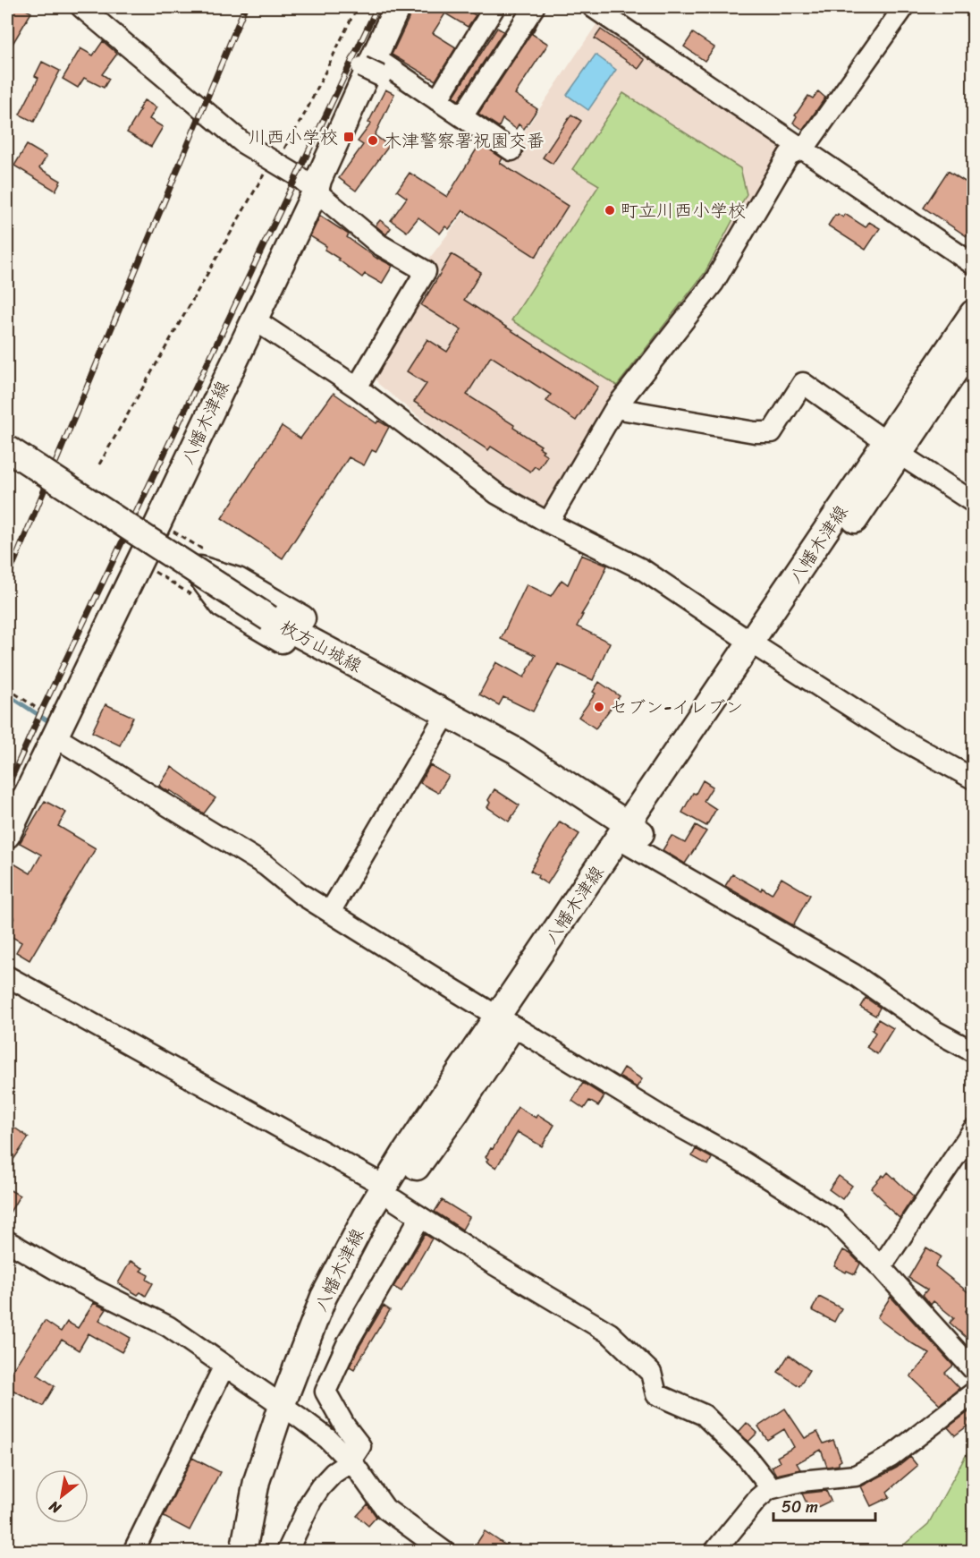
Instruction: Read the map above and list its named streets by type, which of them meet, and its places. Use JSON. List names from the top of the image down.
{
  "streets": {
    "main road": ["八幡木津線", "枚方山城線"]
  },
  "crossings": [
    ["八幡木津線", "枚方山城線"]
  ],
  "places": {
    "transit": ["川西小学校"],
    "other": ["木津警察署祝園交番", "町立川西小学校", "セブン-イレブン"]
  },
  "scale_bar": "50 m",
  "north": "bottom left"
}
